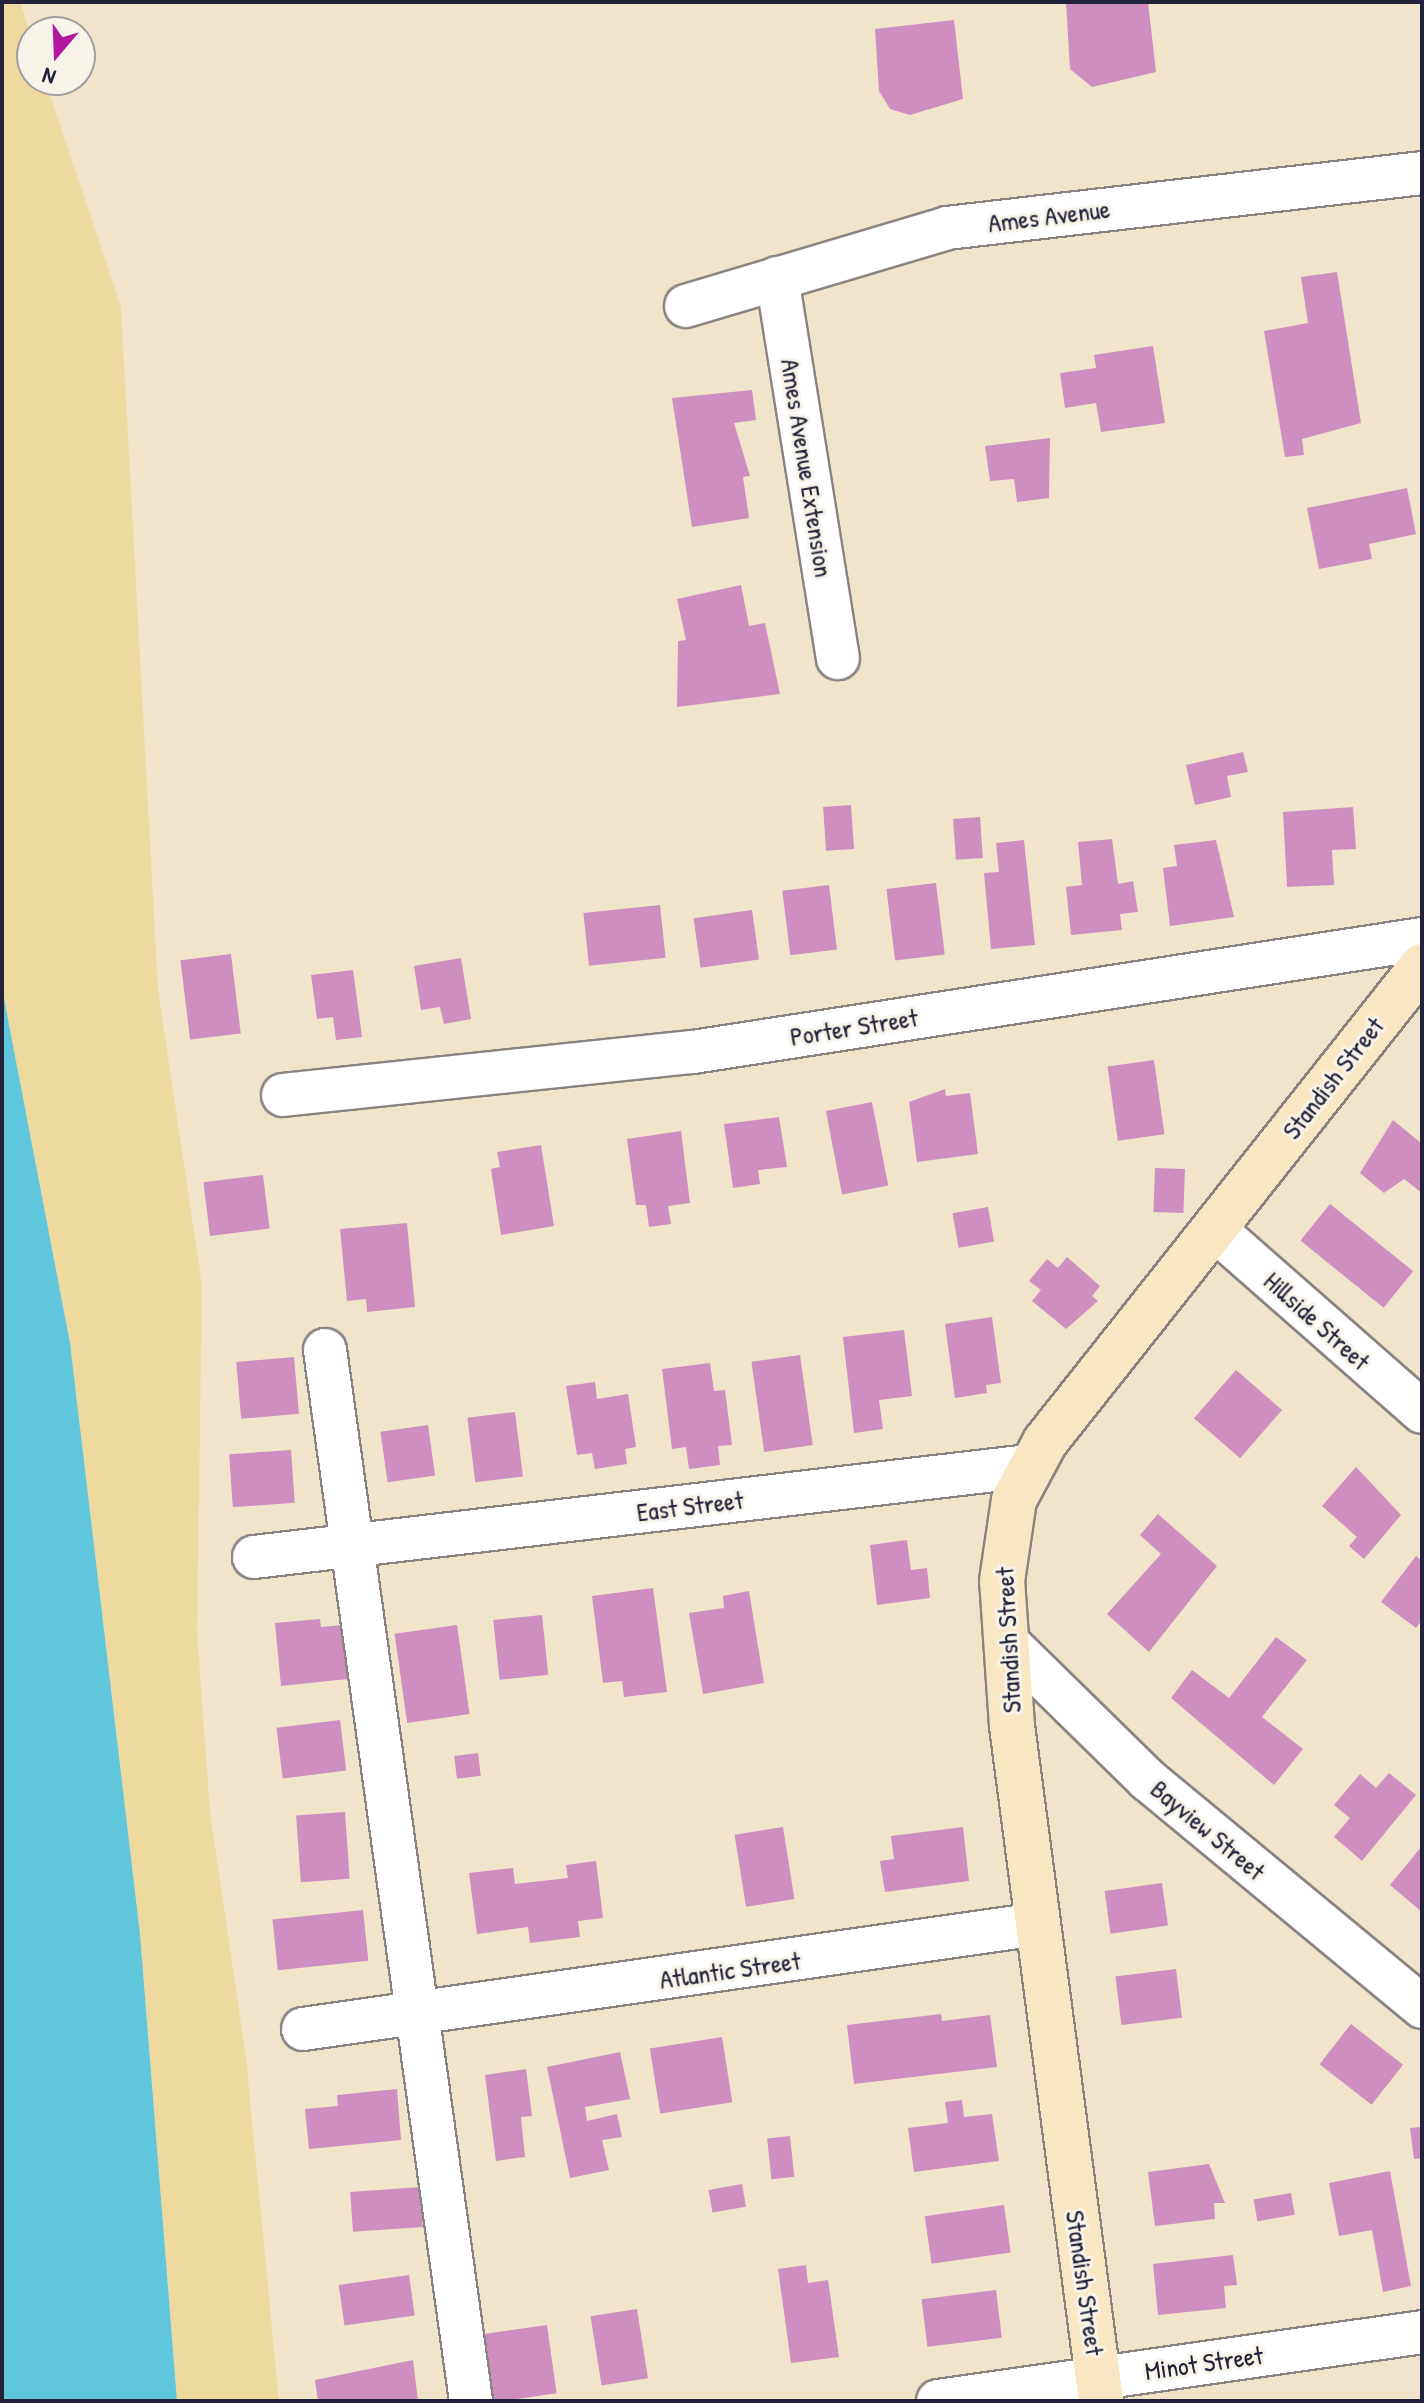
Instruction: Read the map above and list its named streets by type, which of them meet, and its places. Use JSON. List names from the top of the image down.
{
  "streets": {
    "street": [
      "Ames Avenue",
      "Ames Avenue Extension",
      "Porter Street",
      "Standish Street",
      "Hillside Street",
      "East Street",
      "Bayview Street",
      "Atlantic Street",
      "Minot Street"
    ]
  },
  "crossings": [
    ["Ames Avenue", "Ames Avenue Extension"],
    ["Standish Street", "Hillside Street"],
    ["Standish Street", "East Street"],
    ["Standish Street", "Bayview Street"],
    ["Standish Street", "Atlantic Street"],
    ["Standish Street", "Minot Street"]
  ],
  "north": "bottom"
}
